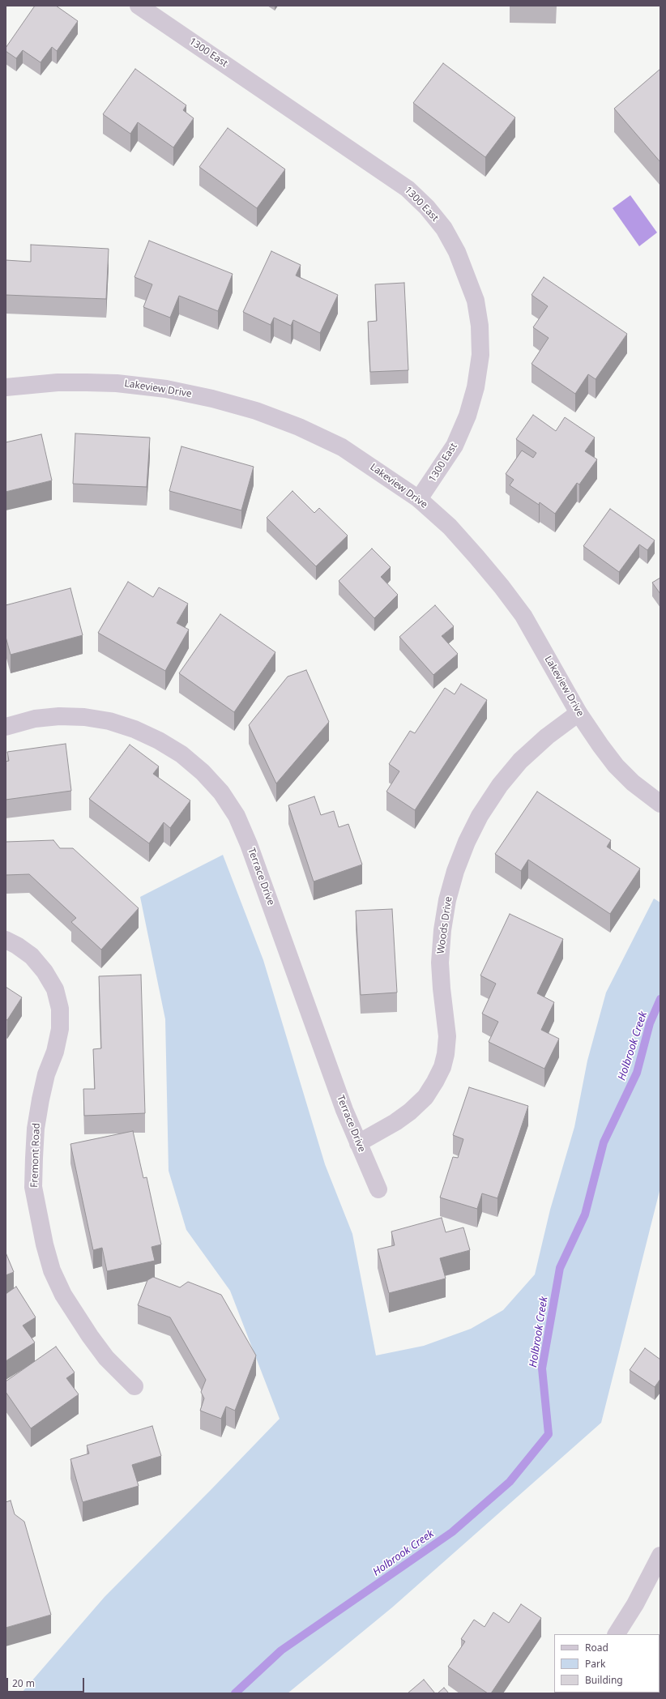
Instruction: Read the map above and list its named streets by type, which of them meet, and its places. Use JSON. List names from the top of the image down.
{
  "streets": {
    "street": [
      "1300 East",
      "Lakeview Drive",
      "Terrace Drive",
      "Woods Drive",
      "Fremont Road"
    ]
  },
  "crossings": [
    ["1300 East", "Lakeview Drive"],
    ["Lakeview Drive", "Woods Drive"],
    ["Terrace Drive", "Woods Drive"]
  ],
  "water": ["Holbrook Creek"],
  "legend": ["Road", "Park", "Building"],
  "scale_bar": "20 m"
}
